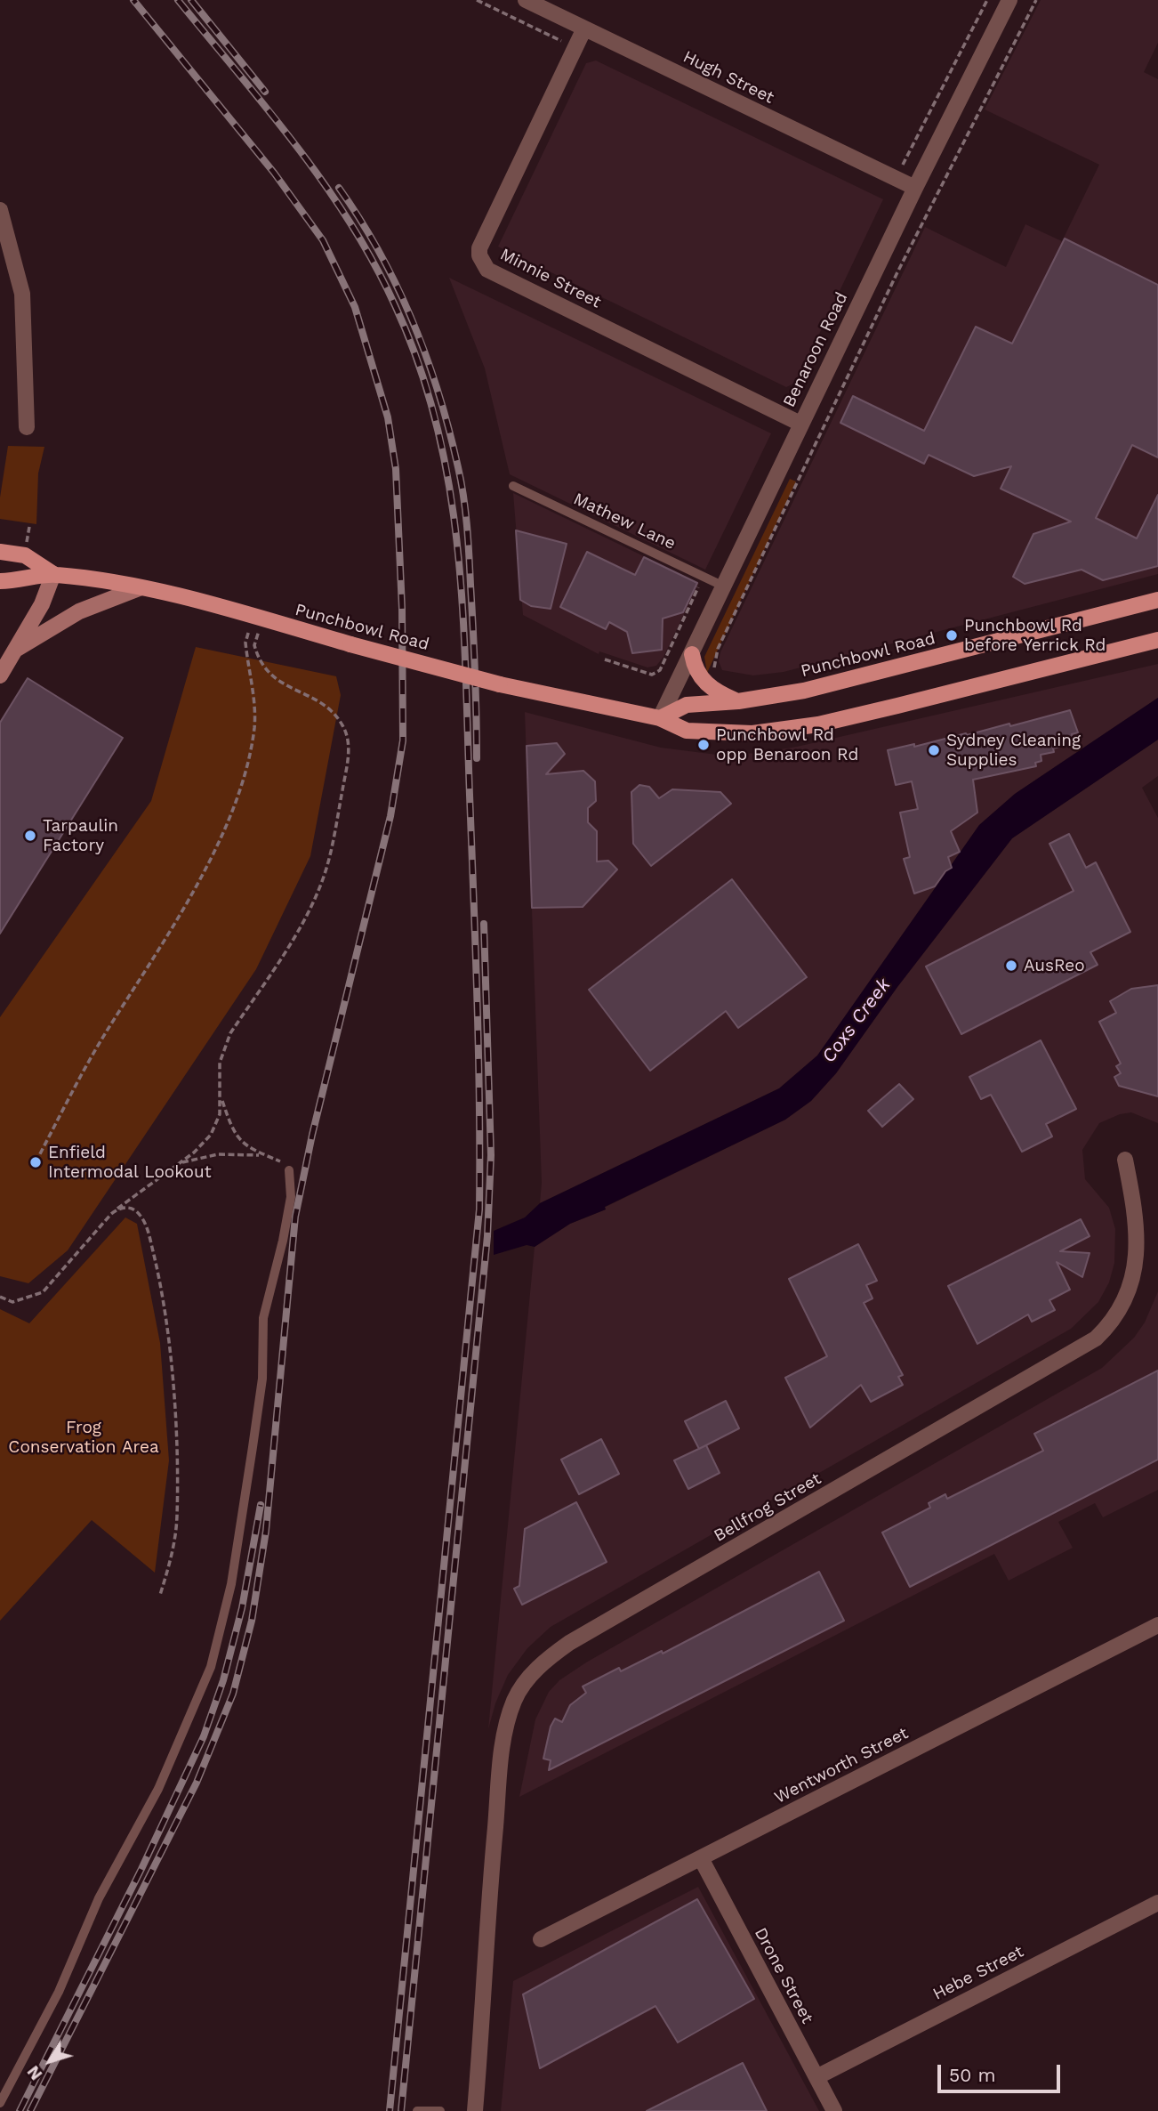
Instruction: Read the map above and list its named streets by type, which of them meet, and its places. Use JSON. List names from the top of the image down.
{
  "streets": {
    "main road": ["Punchbowl Road"],
    "street": [
      "Hugh Street",
      "Minnie Street",
      "Benaroon Road",
      "Bellfrog Street",
      "Wentworth Street",
      "Hebe Street",
      "Drone Street"
    ],
    "lane": ["Mathew Lane"]
  },
  "crossings": [
    ["Hugh Street", "Minnie Street"],
    ["Hugh Street", "Benaroon Road"],
    ["Minnie Street", "Benaroon Road"],
    ["Benaroon Road", "Mathew Lane"],
    ["Benaroon Road", "Punchbowl Road"],
    ["Wentworth Street", "Drone Street"],
    ["Hebe Street", "Drone Street"]
  ],
  "water": ["Coxs Creek"],
  "parks": ["Frog Conservation Area"],
  "places": [
    "Punchbowl Rd before Yerrick Rd",
    "Punchbowl Rd opp Benaroon Rd",
    "Sydney Cleaning Supplies",
    "Tarpaulin Factory",
    "AusReo",
    "Enfield Intermodal Lookout"
  ],
  "scale_bar": "50 m",
  "north": "bottom left"
}
